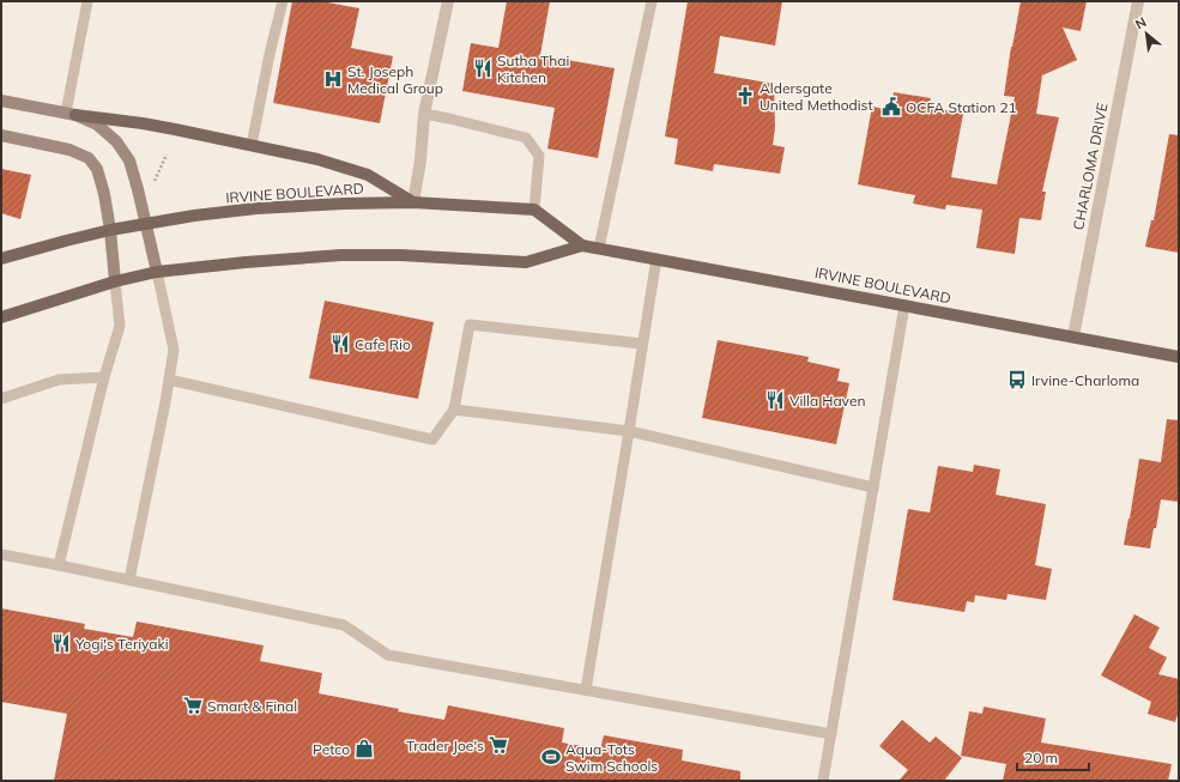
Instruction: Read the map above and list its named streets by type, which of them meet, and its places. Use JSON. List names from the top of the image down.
{
  "streets": {
    "main road": ["IRVINE BOULEVARD"],
    "street": ["CHARLOMA DRIVE"]
  },
  "crossings": [
    ["CHARLOMA DRIVE", "IRVINE BOULEVARD"]
  ],
  "places": {
    "restaurant": [
      "Sutha Thai Kitchen",
      "Cafe Rio",
      "Villa Haven",
      "Yogi's Teriyaki"
    ],
    "hospital": ["St. Joseph Medical Group"],
    "church": ["Aldersgate United Methodist"],
    "public building": ["OCFA Station 21"],
    "bus stop": ["Irvine-Charloma"],
    "supermarket": ["Smart & Final", "Trader Joe's"],
    "shop": ["Petco"],
    "sports": ["Aqua-Tots Swim Schools"]
  },
  "scale_bar": "20 m",
  "north": "top left"
}
